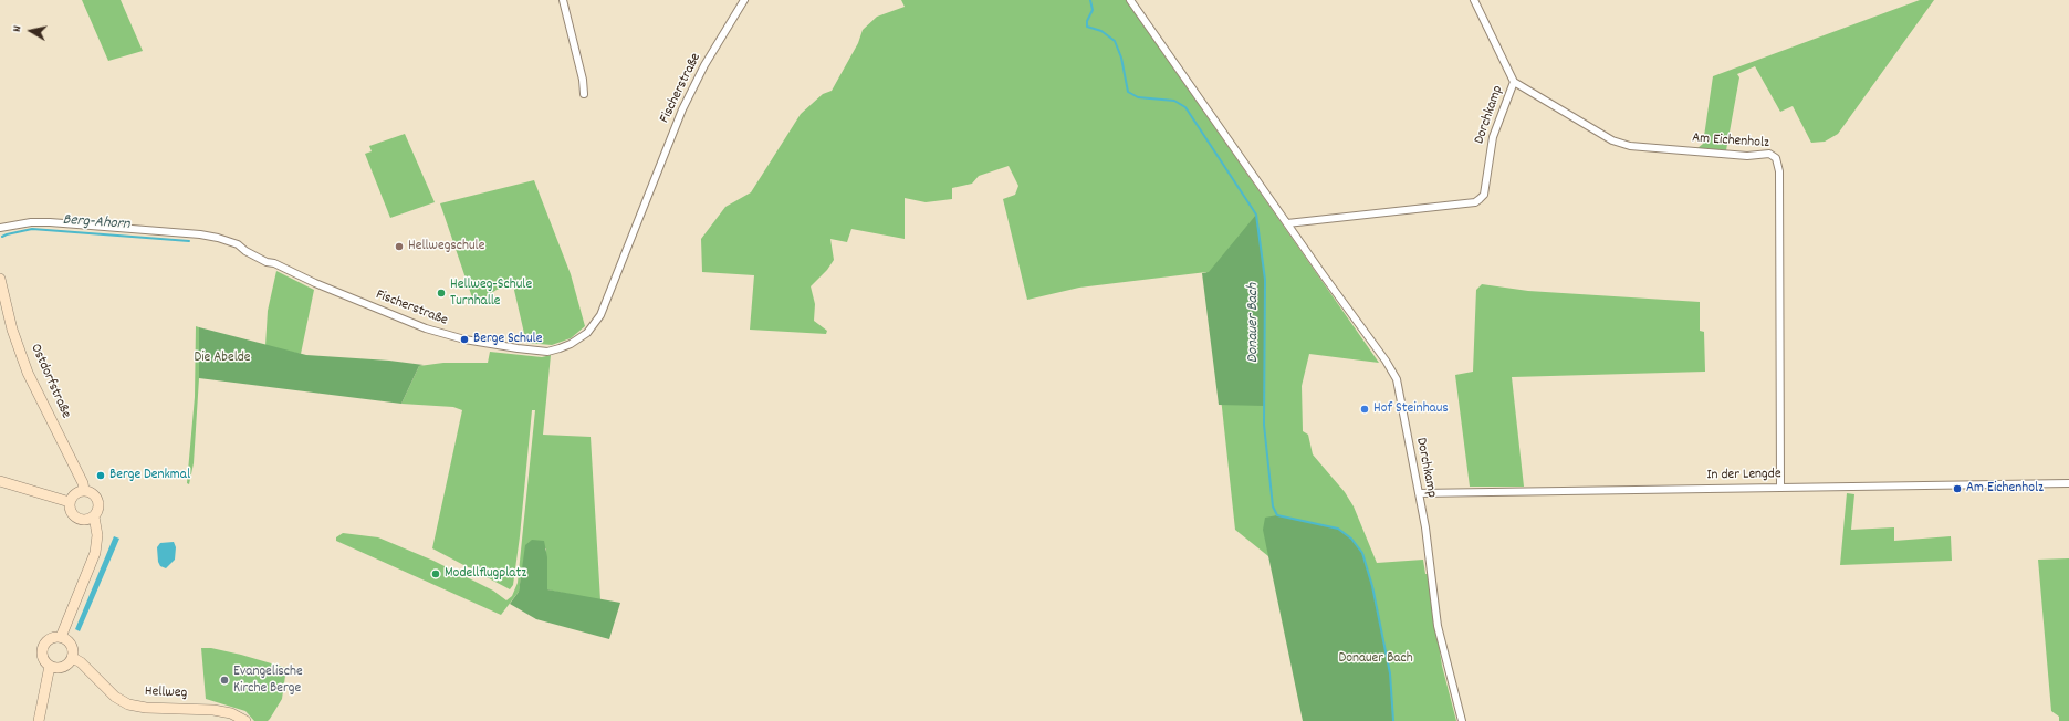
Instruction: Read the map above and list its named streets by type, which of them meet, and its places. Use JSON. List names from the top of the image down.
{
  "streets": {
    "street": [
      "Fischerstraße",
      "Dorchkamp",
      "Am Eichenholz",
      "Ostdorfstraße",
      "In der Lengde",
      "Hellweg"
    ]
  },
  "crossings": [
    ["Dorchkamp", "Am Eichenholz"],
    ["Dorchkamp", "In der Lengde"],
    ["Am Eichenholz", "In der Lengde"]
  ],
  "water": ["Berg-Ahorn", "Donauer Bach"],
  "parks": ["Die Abelde", "Donauer Bach"],
  "places": [
    "Hellwegschule",
    "Hellweg-Schule Turnhalle",
    "Berge Schule",
    "Hof Steinhaus",
    "Berge Denkmal",
    "Am Eichenholz",
    "Modellflugplatz",
    "Evangelische Kirche Berge"
  ],
  "north": "left"
}
